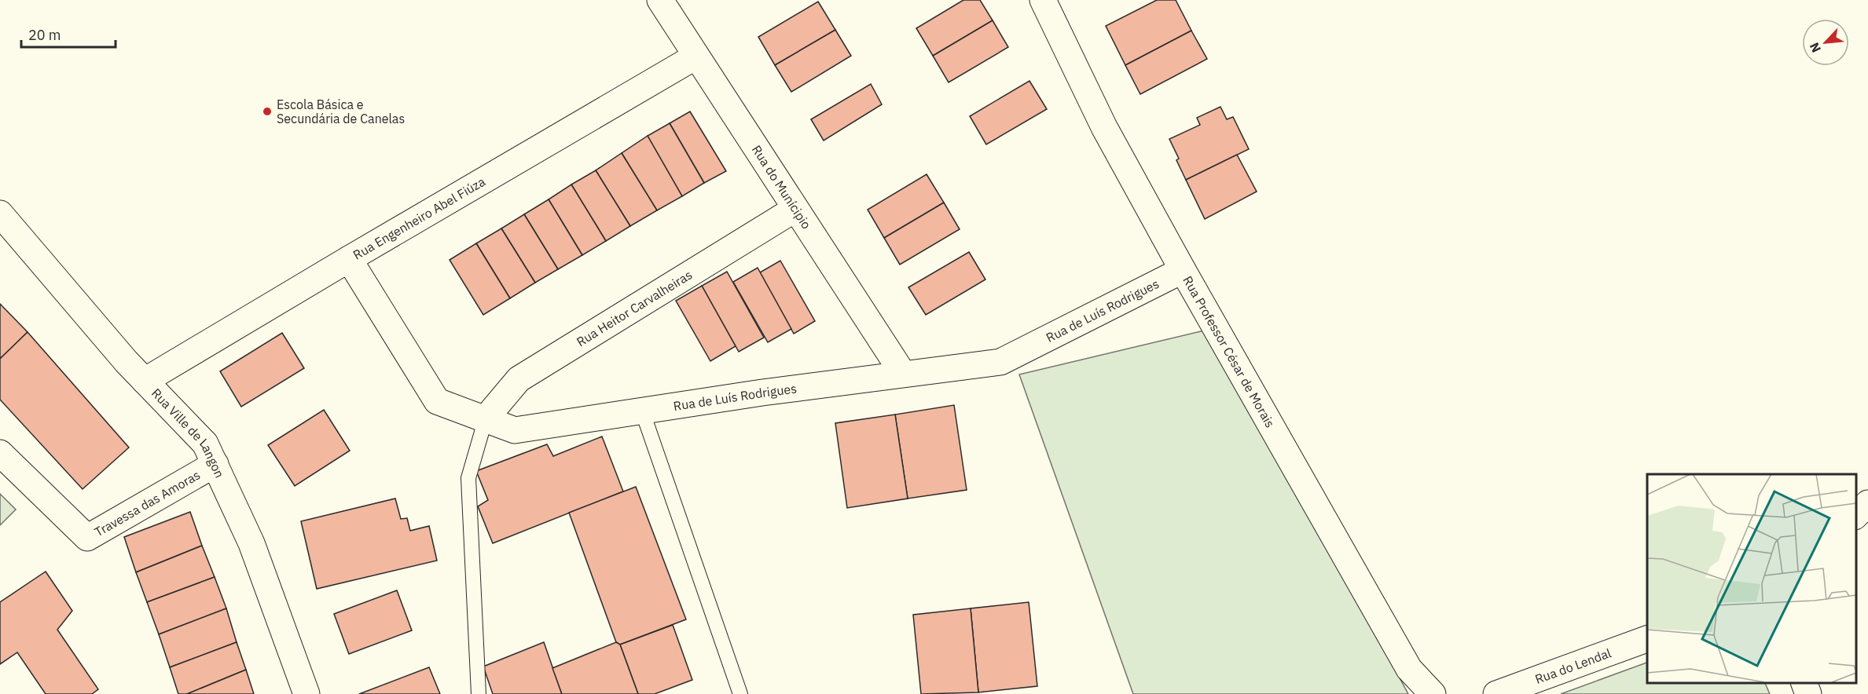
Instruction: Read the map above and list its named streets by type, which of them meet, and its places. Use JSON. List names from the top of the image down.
{
  "streets": {
    "street": [
      "Rua do Munícipio",
      "Rua Engenheiro Abel Fiúza",
      "Rua Heitor Carvalheiras",
      "Rua de Luís Rodrigues",
      "Rua Professor César de Morais",
      "Rua Ville de Langon",
      "Travessa das Amoras",
      "Rua do Lendal"
    ]
  },
  "crossings": [
    ["Rua do Munícipio", "Rua Engenheiro Abel Fiúza"],
    ["Rua do Munícipio", "Rua Heitor Carvalheiras"],
    ["Rua do Munícipio", "Rua de Luís Rodrigues"],
    ["Rua Engenheiro Abel Fiúza", "Rua de Luís Rodrigues"],
    ["Rua Engenheiro Abel Fiúza", "Rua Ville de Langon"],
    ["Rua Heitor Carvalheiras", "Rua de Luís Rodrigues"],
    ["Rua de Luís Rodrigues", "Rua Professor César de Morais"],
    ["Rua Ville de Langon", "Travessa das Amoras"]
  ],
  "places": ["Escola Básica e Secundária de Canelas"],
  "scale_bar": "20 m",
  "north": "bottom left"
}
